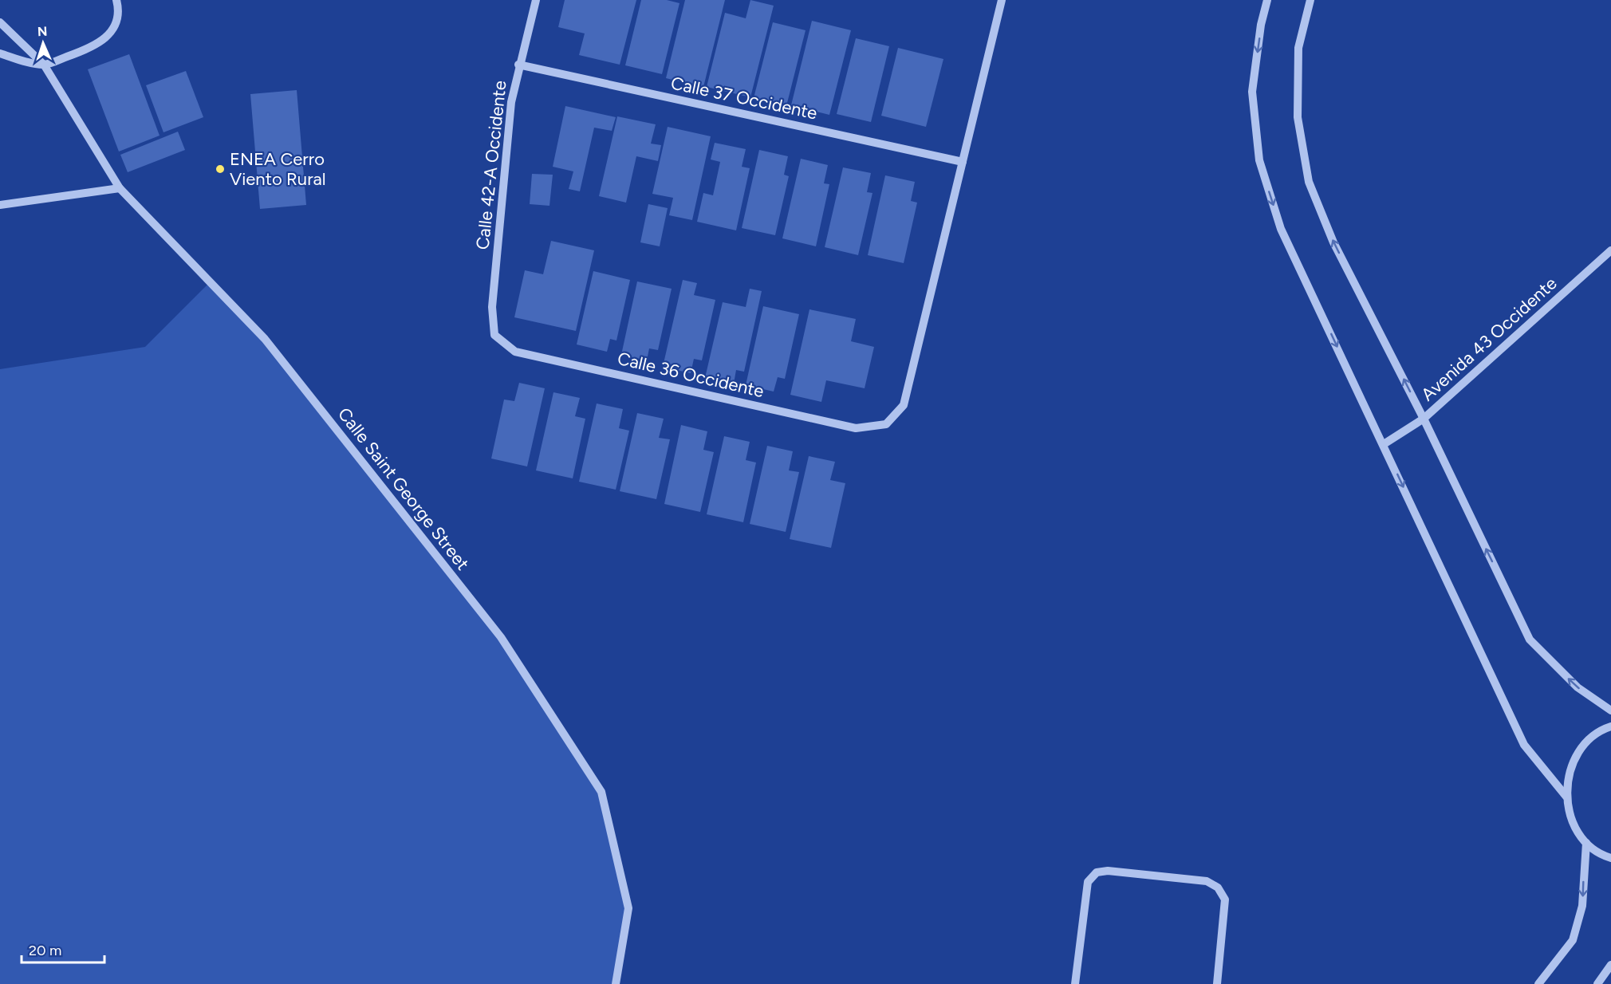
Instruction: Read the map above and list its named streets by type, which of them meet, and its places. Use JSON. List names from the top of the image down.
{
  "streets": {
    "street": [
      "Calle 37 Occidente",
      "Calle 42-A Occidente",
      "Avenida 43 Occidente",
      "Calle 36 Occidente",
      "Calle Saint George Street"
    ]
  },
  "crossings": [
    ["Calle 37 Occidente", "Calle 42-A Occidente"],
    ["Calle 37 Occidente", "Calle 36 Occidente"],
    ["Calle 42-A Occidente", "Calle 36 Occidente"]
  ],
  "places": ["ENEA Cerro Viento Rural"],
  "scale_bar": "20 m",
  "north": "top"
}
